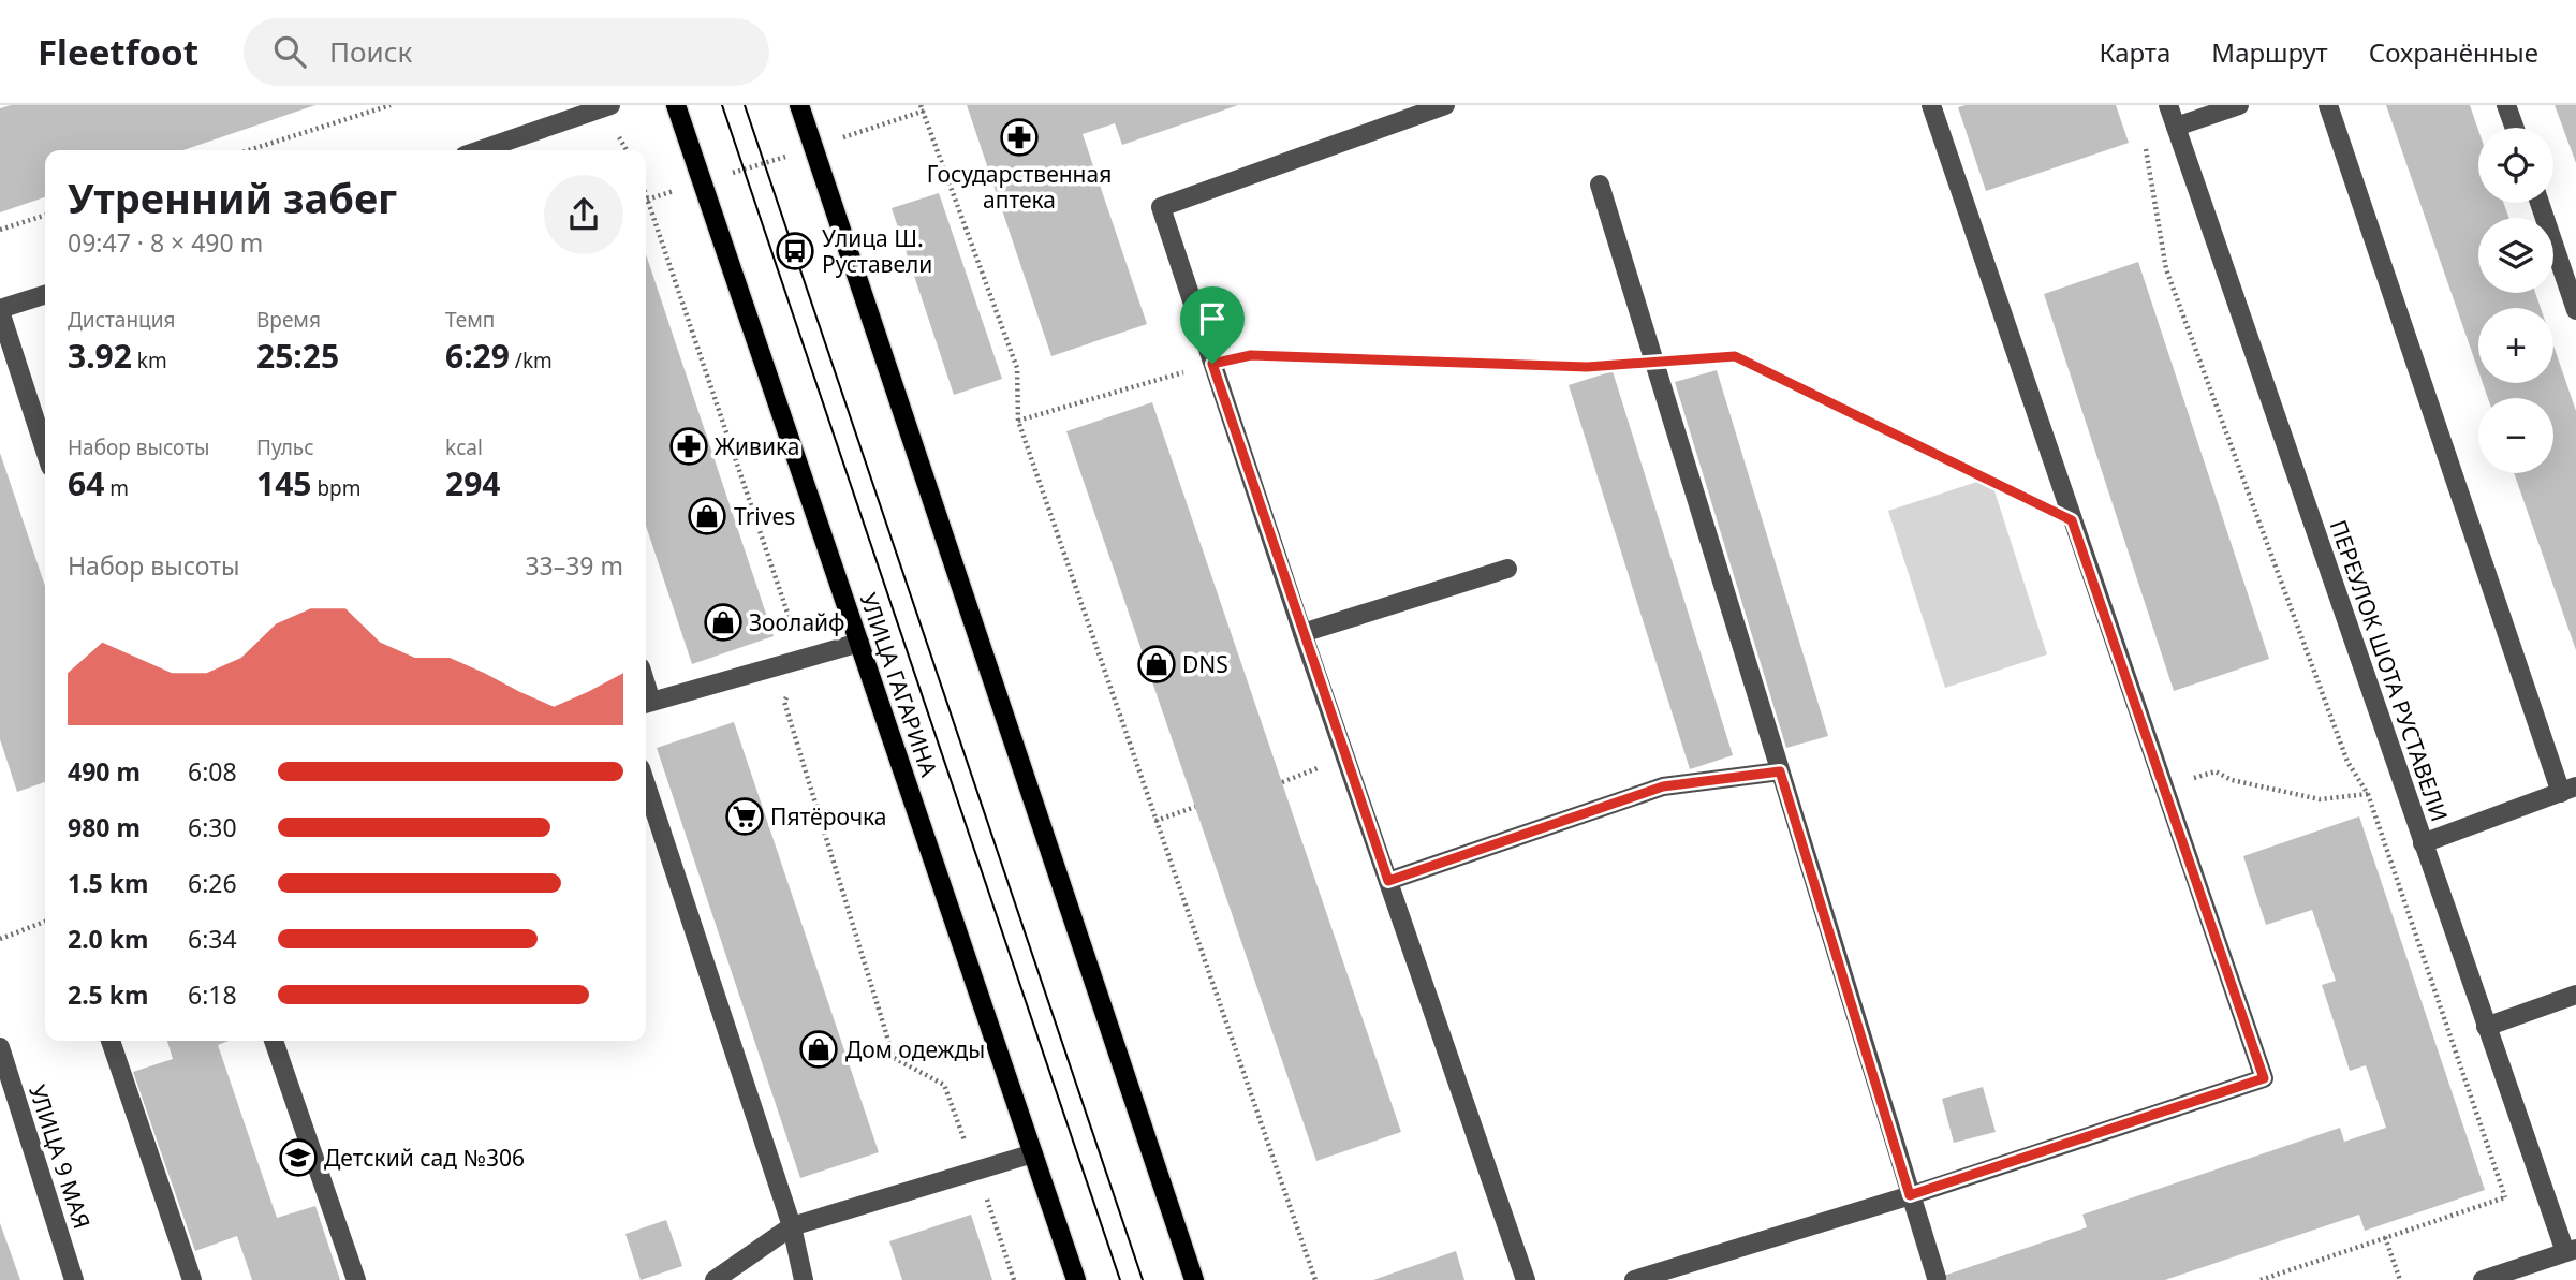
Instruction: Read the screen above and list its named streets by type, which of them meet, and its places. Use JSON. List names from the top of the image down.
{
  "streets": {
    "main road": ["УЛИЦА ГАГАРИНА"],
    "street": ["ПЕРЕУЛОК ШОТА РУСТАВЕЛИ", "УЛИЦА 9 МАЯ"]
  },
  "places": {
    "pharmacy": ["Государственная аптека", "Живика"],
    "bus stop": ["Улица Ш. Руставели"],
    "shop": [
      "Trives",
      "Зоолайф",
      "DNS",
      "Дом одежды"
    ],
    "supermarket": ["Пятёрочка"],
    "school or university": ["Детский сад №306"]
  },
  "page": {
    "header": "Fleetfoot",
    "search": "Поиск",
    "nav": ["Карта", "Маршрут", "Сохранённые"],
    "map_buttons": ["+", "−"],
    "heading": ["Утренний забег", "09:47 · 8 × 490 m"],
    "stats": [
      ["Дистанция", "3.92 km"],
      ["Время", "25:25"],
      ["Темп", "6:29 /km"],
      ["Набор высоты", "64 m"],
      ["Пульс", "145 bpm"],
      ["kcal", "294"]
    ],
    "chart": ["Набор высоты", "33–39 m"],
    "list": [
      {
        "name": "490 m",
        "note": "6:08"
      },
      {
        "name": "980 m",
        "note": "6:30"
      },
      {
        "name": "1.5 km",
        "note": "6:26"
      },
      {
        "name": "2.0 km",
        "note": "6:34"
      },
      {
        "name": "2.5 km",
        "note": "6:18"
      }
    ]
  }
}
